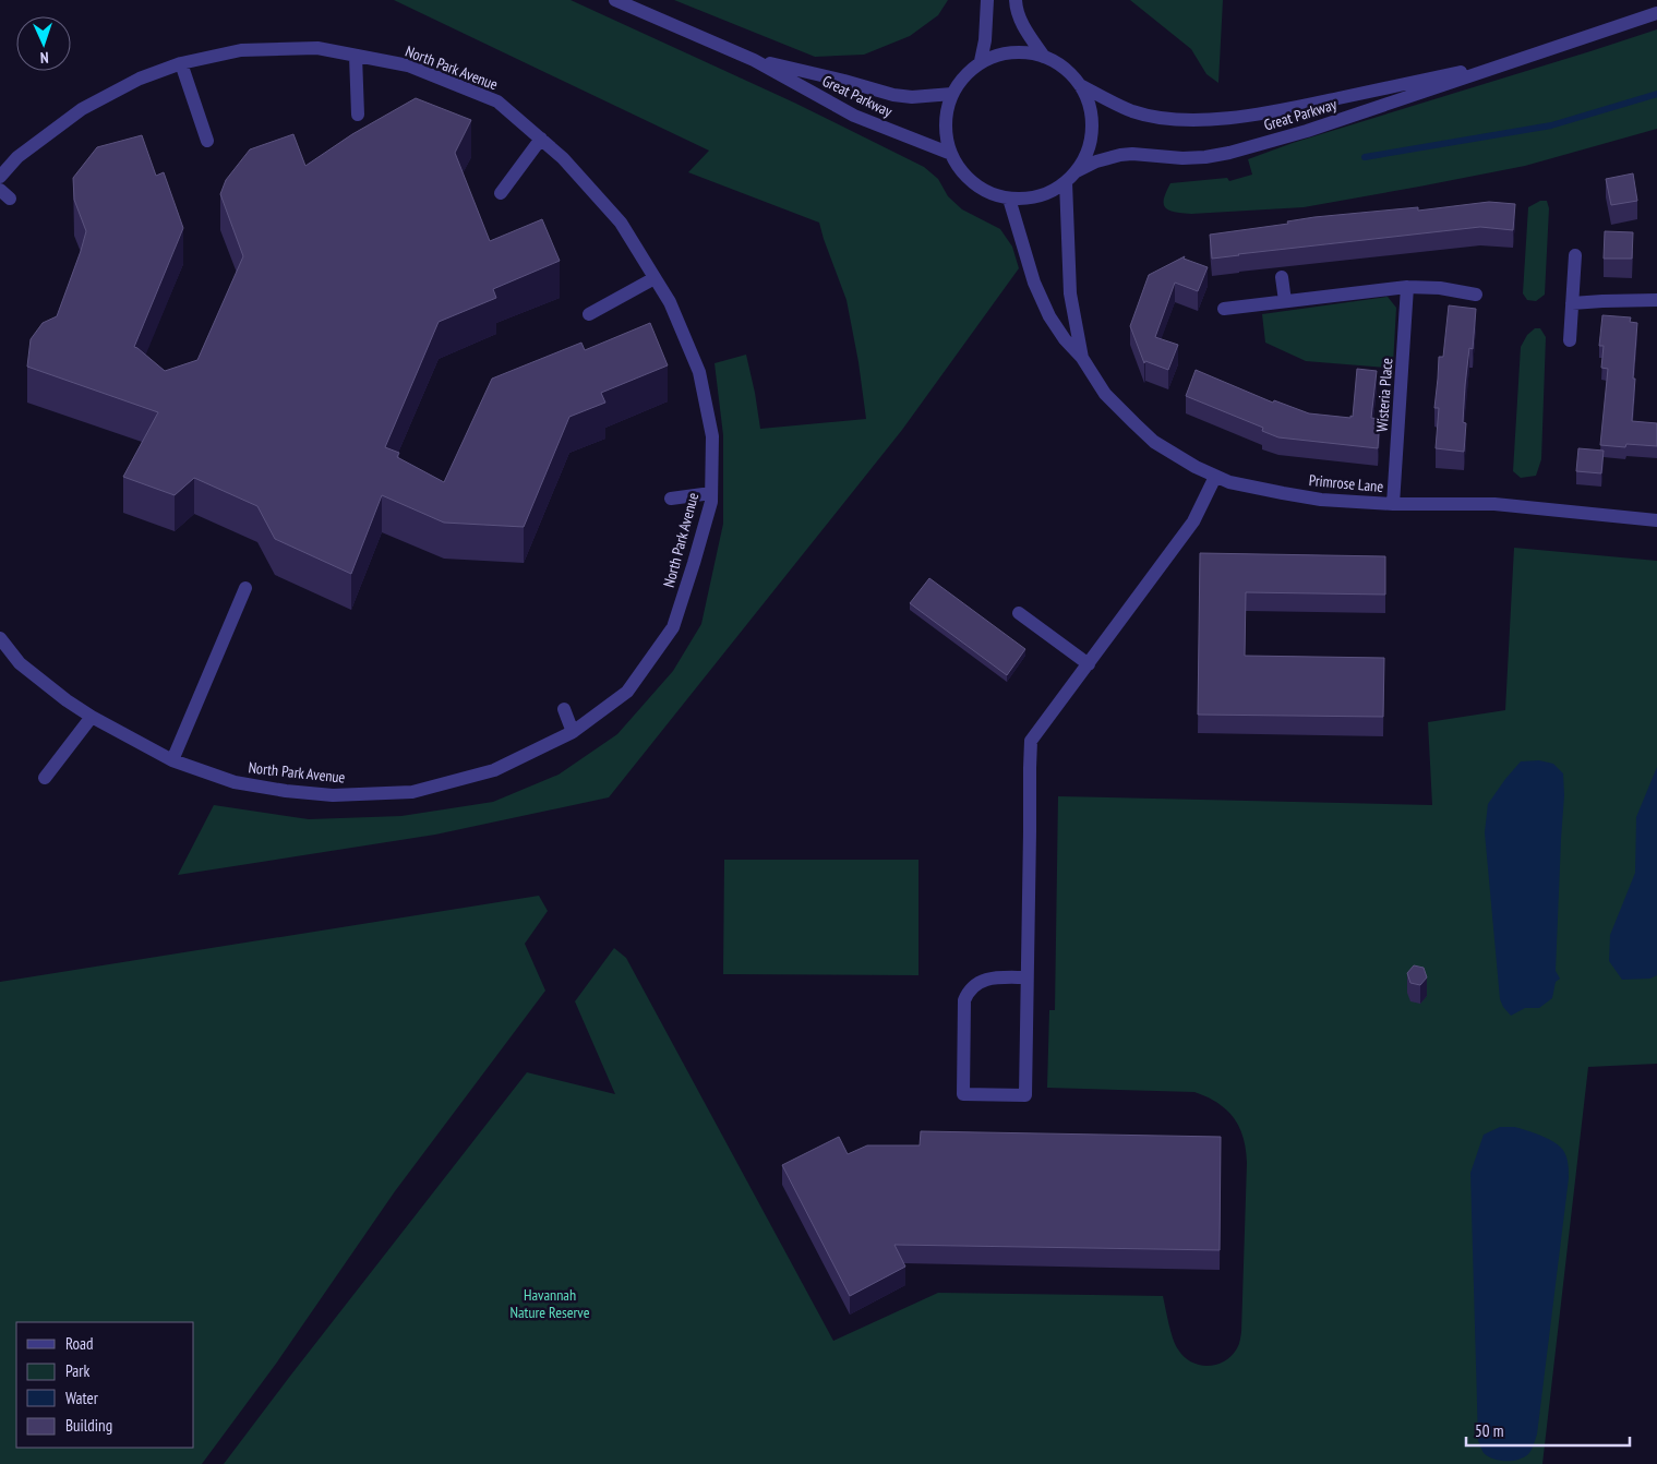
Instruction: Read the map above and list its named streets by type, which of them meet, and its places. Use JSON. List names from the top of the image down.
{
  "streets": {
    "street": [
      "North Park Avenue",
      "Great Parkway",
      "Wisteria Place",
      "Primrose Lane"
    ]
  },
  "crossings": [
    ["Great Parkway", "Primrose Lane"],
    ["Wisteria Place", "Primrose Lane"]
  ],
  "parks": ["Havannah Nature Reserve"],
  "legend": [
    "Road",
    "Park",
    "Water",
    "Building"
  ],
  "scale_bar": "50 m",
  "north": "bottom"
}
